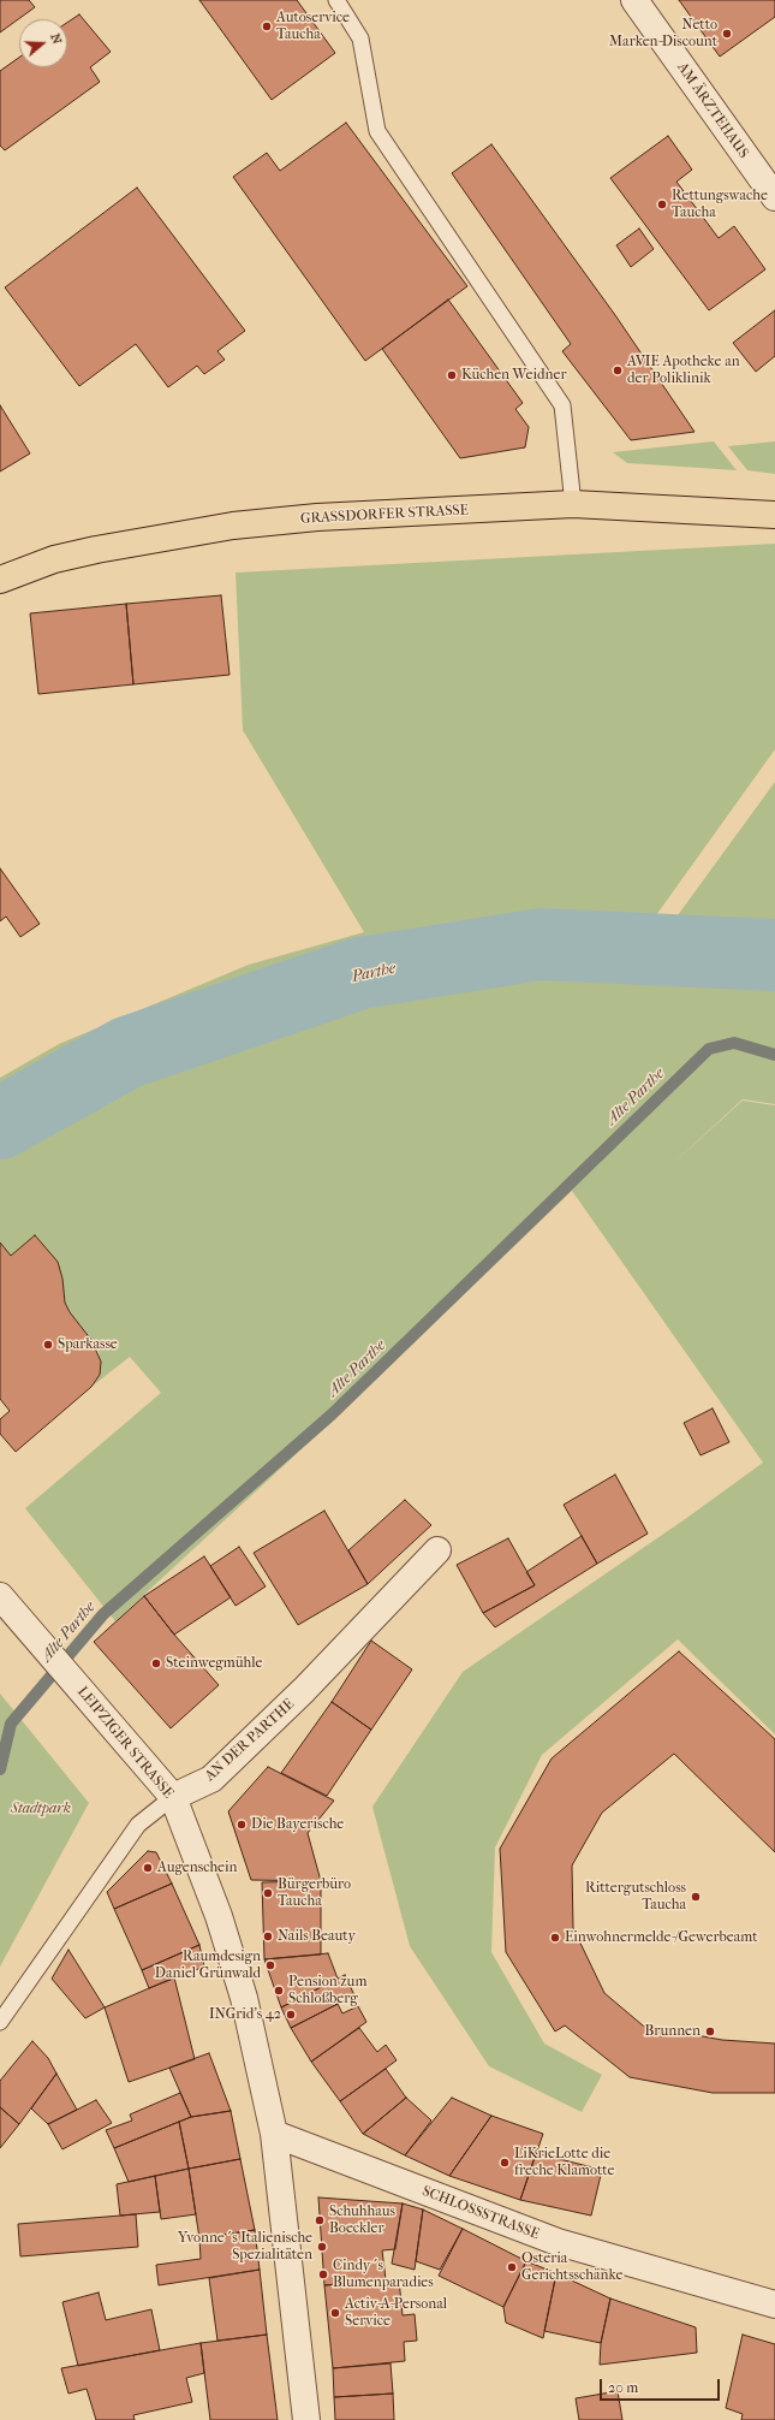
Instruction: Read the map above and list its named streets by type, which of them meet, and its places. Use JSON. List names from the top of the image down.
{
  "streets": {
    "main road": ["GRASSDORFER STRASSE"],
    "street": [
      "AM ÄRZTEHAUS",
      "AN DER PARTHE",
      "LEIPZIGER STRASSE",
      "SCHLOSSSTRASSE"
    ]
  },
  "crossings": [
    ["AN DER PARTHE", "LEIPZIGER STRASSE"],
    ["LEIPZIGER STRASSE", "SCHLOSSSTRASSE"]
  ],
  "water": ["Parthe", "Alte Parthe"],
  "parks": ["Stadtpark"],
  "places": [
    "Autoservice Taucha",
    "Netto Marken-Discount",
    "Rettungswache Taucha",
    "AVIE Apotheke an der Poliklinik",
    "Küchen Weidner",
    "Sparkasse",
    "Steinwegmühle",
    "Die Bayerische",
    "Augenschein",
    "Bürgerbüro Taucha",
    "Rittergutschloss Taucha",
    "Nails Beauty",
    "Einwohnermelde-/Gewerbeamt",
    "Raumdesign Daniel Grünwald",
    "Pension zum Schloßberg",
    "INGrid's 42",
    "Brunnen",
    "LiKrieLotte die freche Klamotte",
    "Schuhhaus Boeckler",
    "Yvonne´s Italienische Spezialitäten",
    "Osteria Gerichtsschänke",
    "Cindy´s Blumenparadies",
    "Activ-A-Personal Service"
  ],
  "scale_bar": "20 m",
  "north": "right"
}
